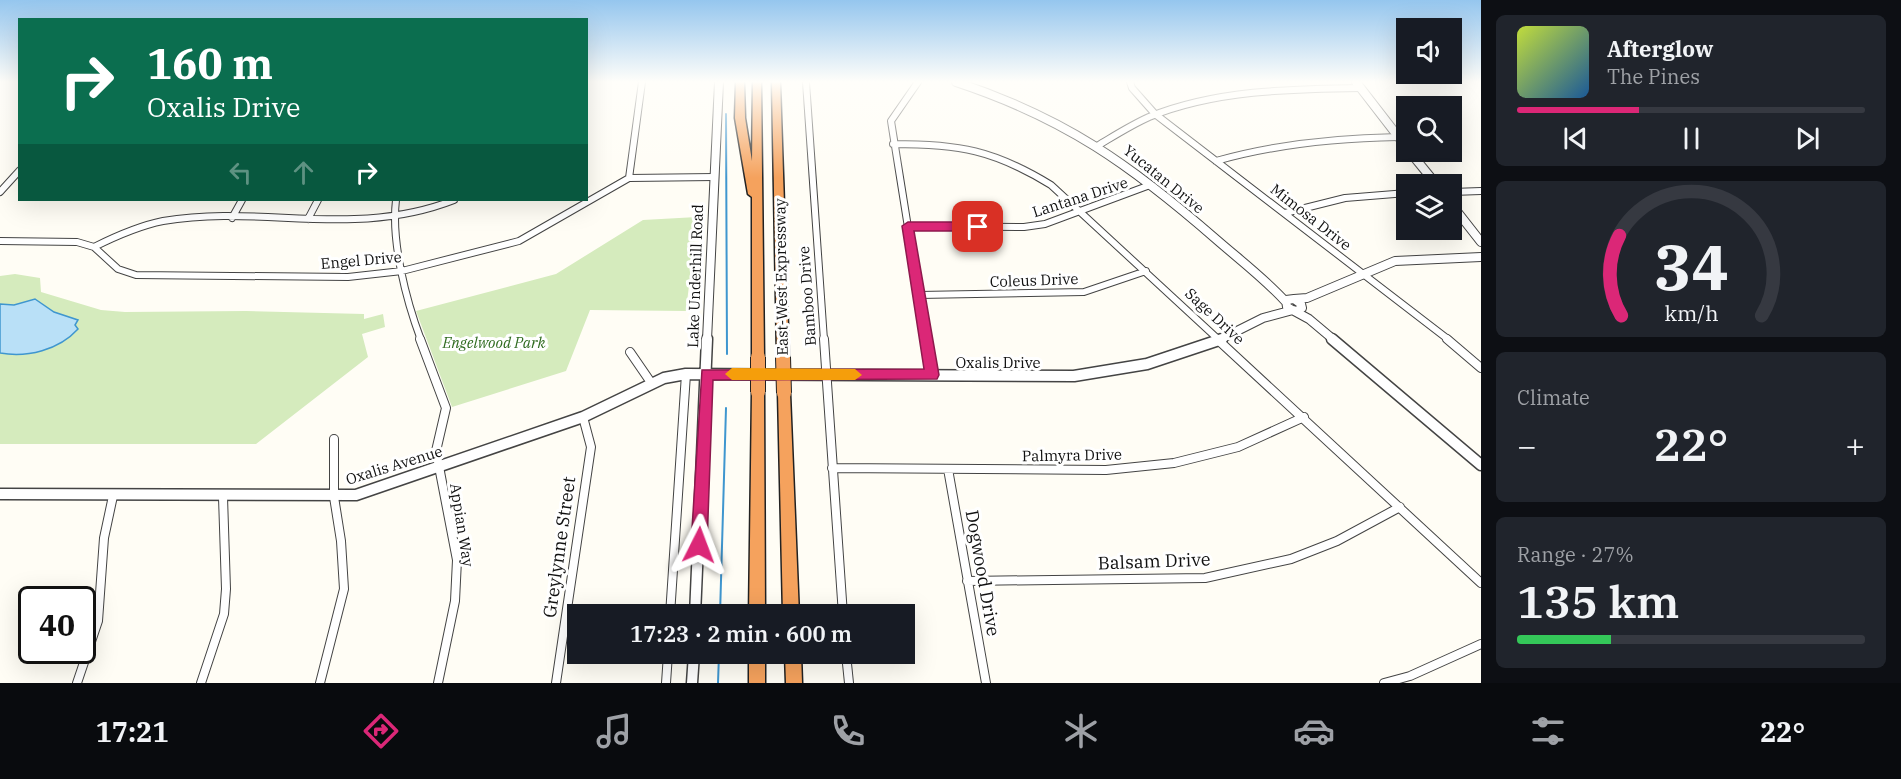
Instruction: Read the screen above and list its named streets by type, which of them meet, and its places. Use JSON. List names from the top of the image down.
{
  "streets": {
    "highway": ["East-West Expressway"],
    "street": [
      "Yucatan Drive",
      "Lantana Drive",
      "Mimosa Drive",
      "Engel Drive",
      "Lake Underhill Road",
      "Coleus Drive",
      "Bamboo Drive",
      "Sage Drive",
      "Oxalis Drive",
      "Palmyra Drive",
      "Oxalis Avenue",
      "Appian Way",
      "Greylynne Street",
      "Balsam Drive",
      "Dogwood Drive"
    ]
  },
  "crossings": [
    ["Yucatan Drive", "Lantana Drive"],
    ["Yucatan Drive", "Oxalis Drive"],
    ["Lantana Drive", "Sage Drive"],
    ["Mimosa Drive", "Oxalis Drive"],
    ["Engel Drive", "Lake Underhill Road"],
    ["Engel Drive", "Appian Way"],
    ["Lake Underhill Road", "Oxalis Drive"],
    ["Lake Underhill Road", "Oxalis Avenue"],
    ["Coleus Drive", "Sage Drive"],
    ["Bamboo Drive", "Oxalis Drive"],
    ["Bamboo Drive", "Palmyra Drive"],
    ["Sage Drive", "Oxalis Drive"],
    ["Sage Drive", "Palmyra Drive"],
    ["Sage Drive", "Balsam Drive"],
    ["Oxalis Drive", "Oxalis Avenue"],
    ["Palmyra Drive", "Dogwood Drive"],
    ["Oxalis Avenue", "Appian Way"],
    ["Oxalis Avenue", "Greylynne Street"],
    ["Balsam Drive", "Dogwood Drive"]
  ],
  "parks": ["Engelwood Park"],
  "page": {
    "turn": ["160 m", "Oxalis Drive"],
    "song": ["Afterglow", "The Pines"],
    "tile": [
      "Climate",
      ["Range · 27%", "135 km"]
    ],
    "heat": ["−", "22°", "+"],
    "limit": "40",
    "trip": "17:23 · 2 min · 600 m",
    "tabs": ["17:21", "22°"],
    "gauge": ["34", "km/h"]
  }
}
